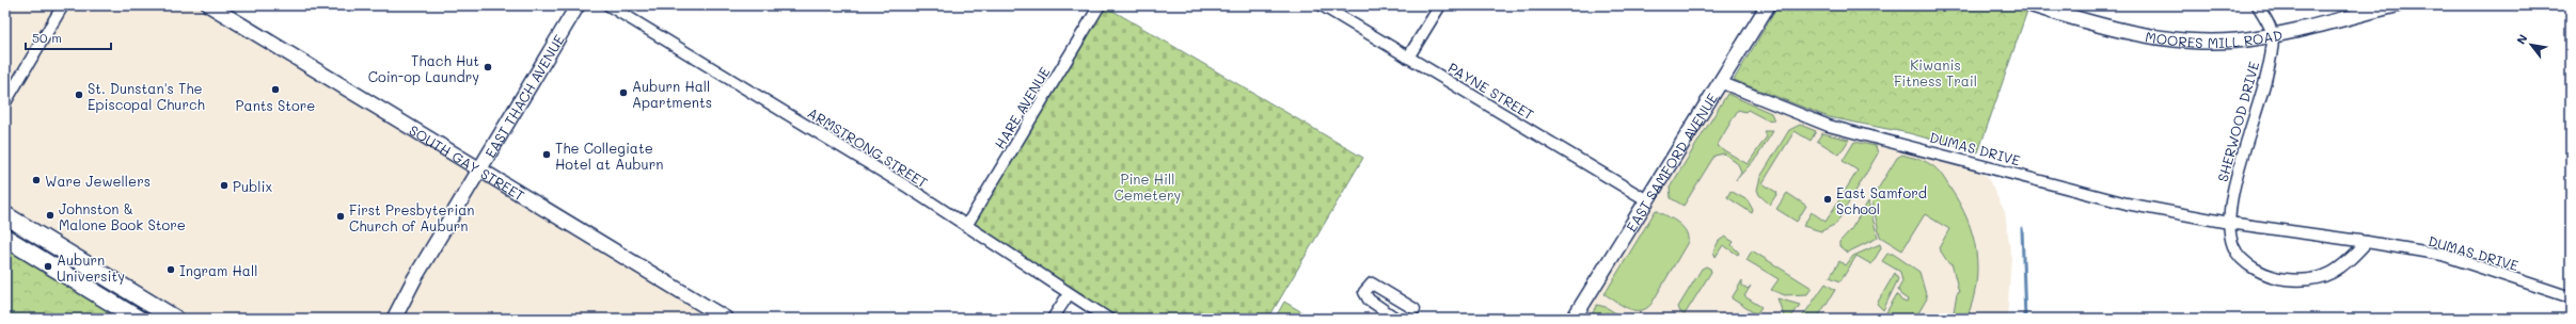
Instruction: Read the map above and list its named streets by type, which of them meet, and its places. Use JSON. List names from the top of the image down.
{
  "streets": {
    "street": [
      "MOORES MILL ROAD",
      "PAYNE STREET",
      "EAST THACH AVENUE",
      "HARE AVENUE",
      "SHERWOOD DRIVE",
      "ARMSTRONG STREET",
      "DUMAS DRIVE",
      "SOUTH GAY STREET",
      "EAST SAMFORD AVENUE"
    ]
  },
  "crossings": [
    ["MOORES MILL ROAD", "SHERWOOD DRIVE"],
    ["PAYNE STREET", "EAST SAMFORD AVENUE"],
    ["EAST THACH AVENUE", "SOUTH GAY STREET"],
    ["HARE AVENUE", "ARMSTRONG STREET"],
    ["SHERWOOD DRIVE", "DUMAS DRIVE"],
    ["DUMAS DRIVE", "EAST SAMFORD AVENUE"]
  ],
  "parks": ["Kiwanis Fitness Trail", "Pine Hill Cemetery"],
  "places": [
    "Thach Hut Coin-op Laundry",
    "Pants Store",
    "Auburn Hall Apartments",
    "St. Dunstan's The Episcopal Church",
    "The Collegiate Hotel at Auburn",
    "Ware Jewellers",
    "Publix",
    "East Samford School",
    "Johnston & Malone Book Store",
    "First Presbyterian Church of Auburn",
    "Auburn University",
    "Ingram Hall"
  ],
  "scale_bar": "50 m",
  "north": "top left"
}
